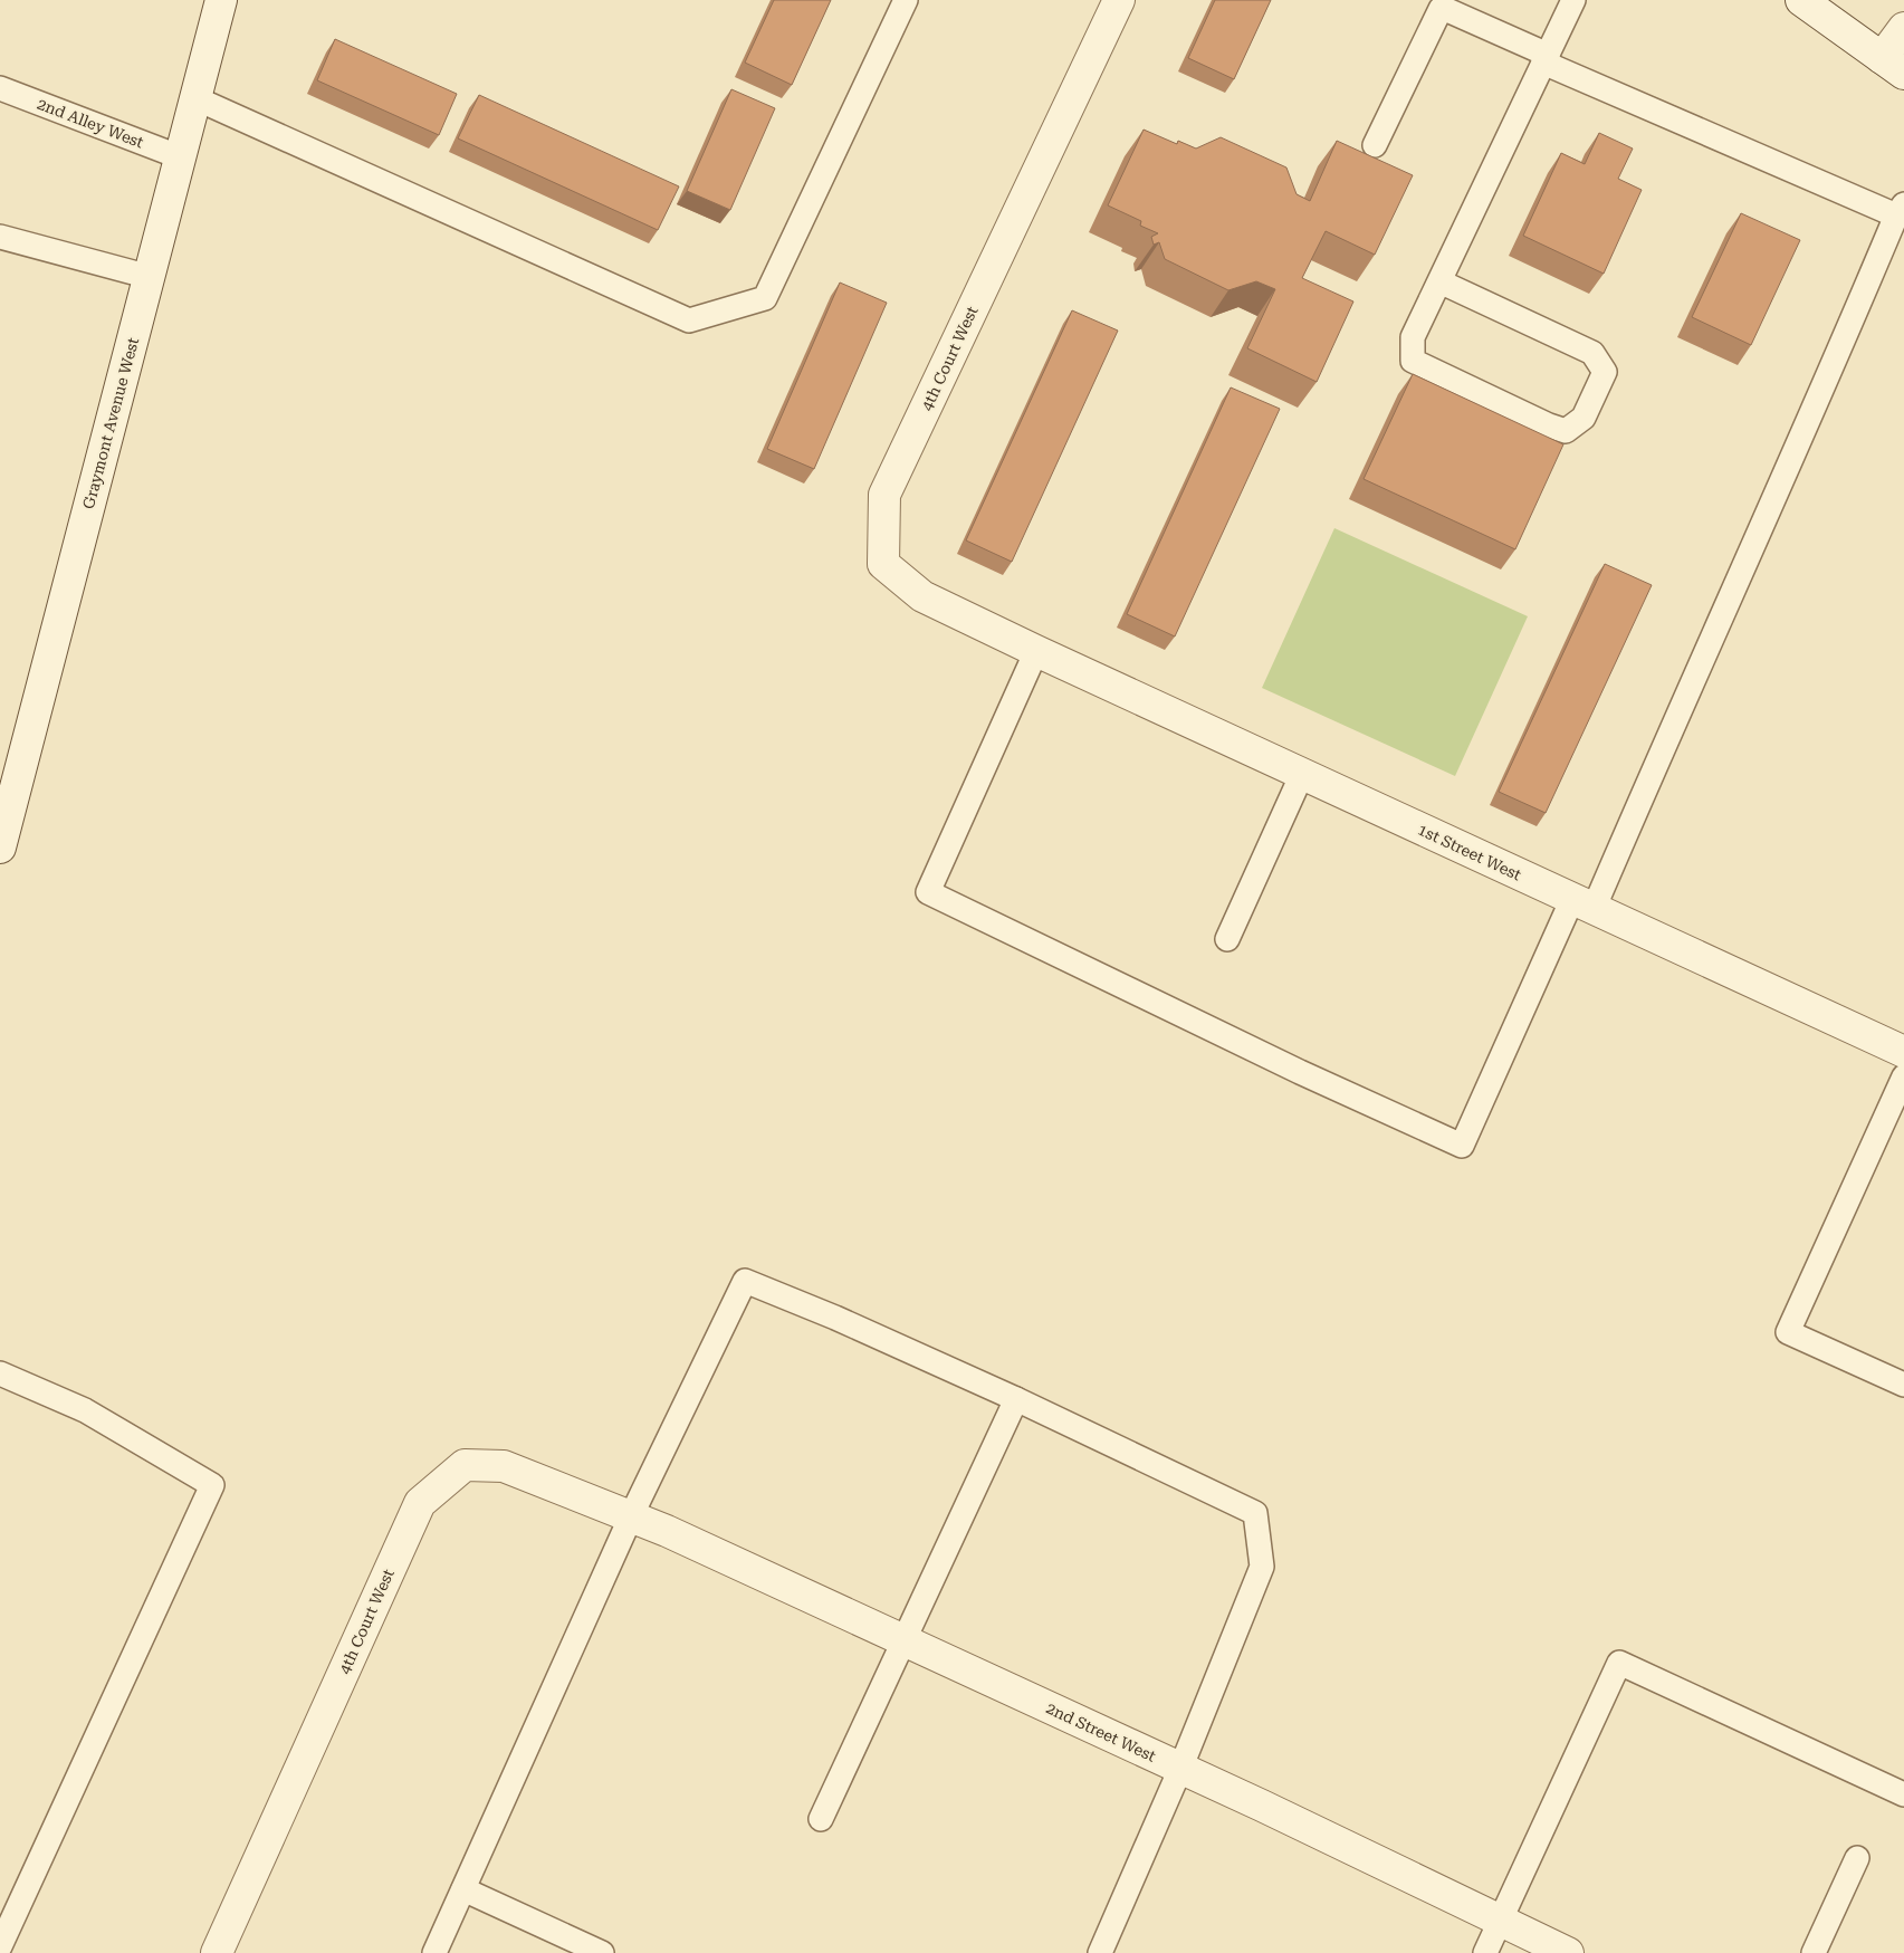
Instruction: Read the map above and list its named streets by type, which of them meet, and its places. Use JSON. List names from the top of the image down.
{
  "streets": {
    "street": [
      "4th Court West",
      "Graymont Avenue West",
      "1st Street West",
      "2nd Street West"
    ],
    "lane": ["2nd Alley West"]
  },
  "crossings": [
    ["2nd Alley West", "Graymont Avenue West"],
    ["4th Court West", "1st Street West"],
    ["4th Court West", "2nd Street West"]
  ]
}
